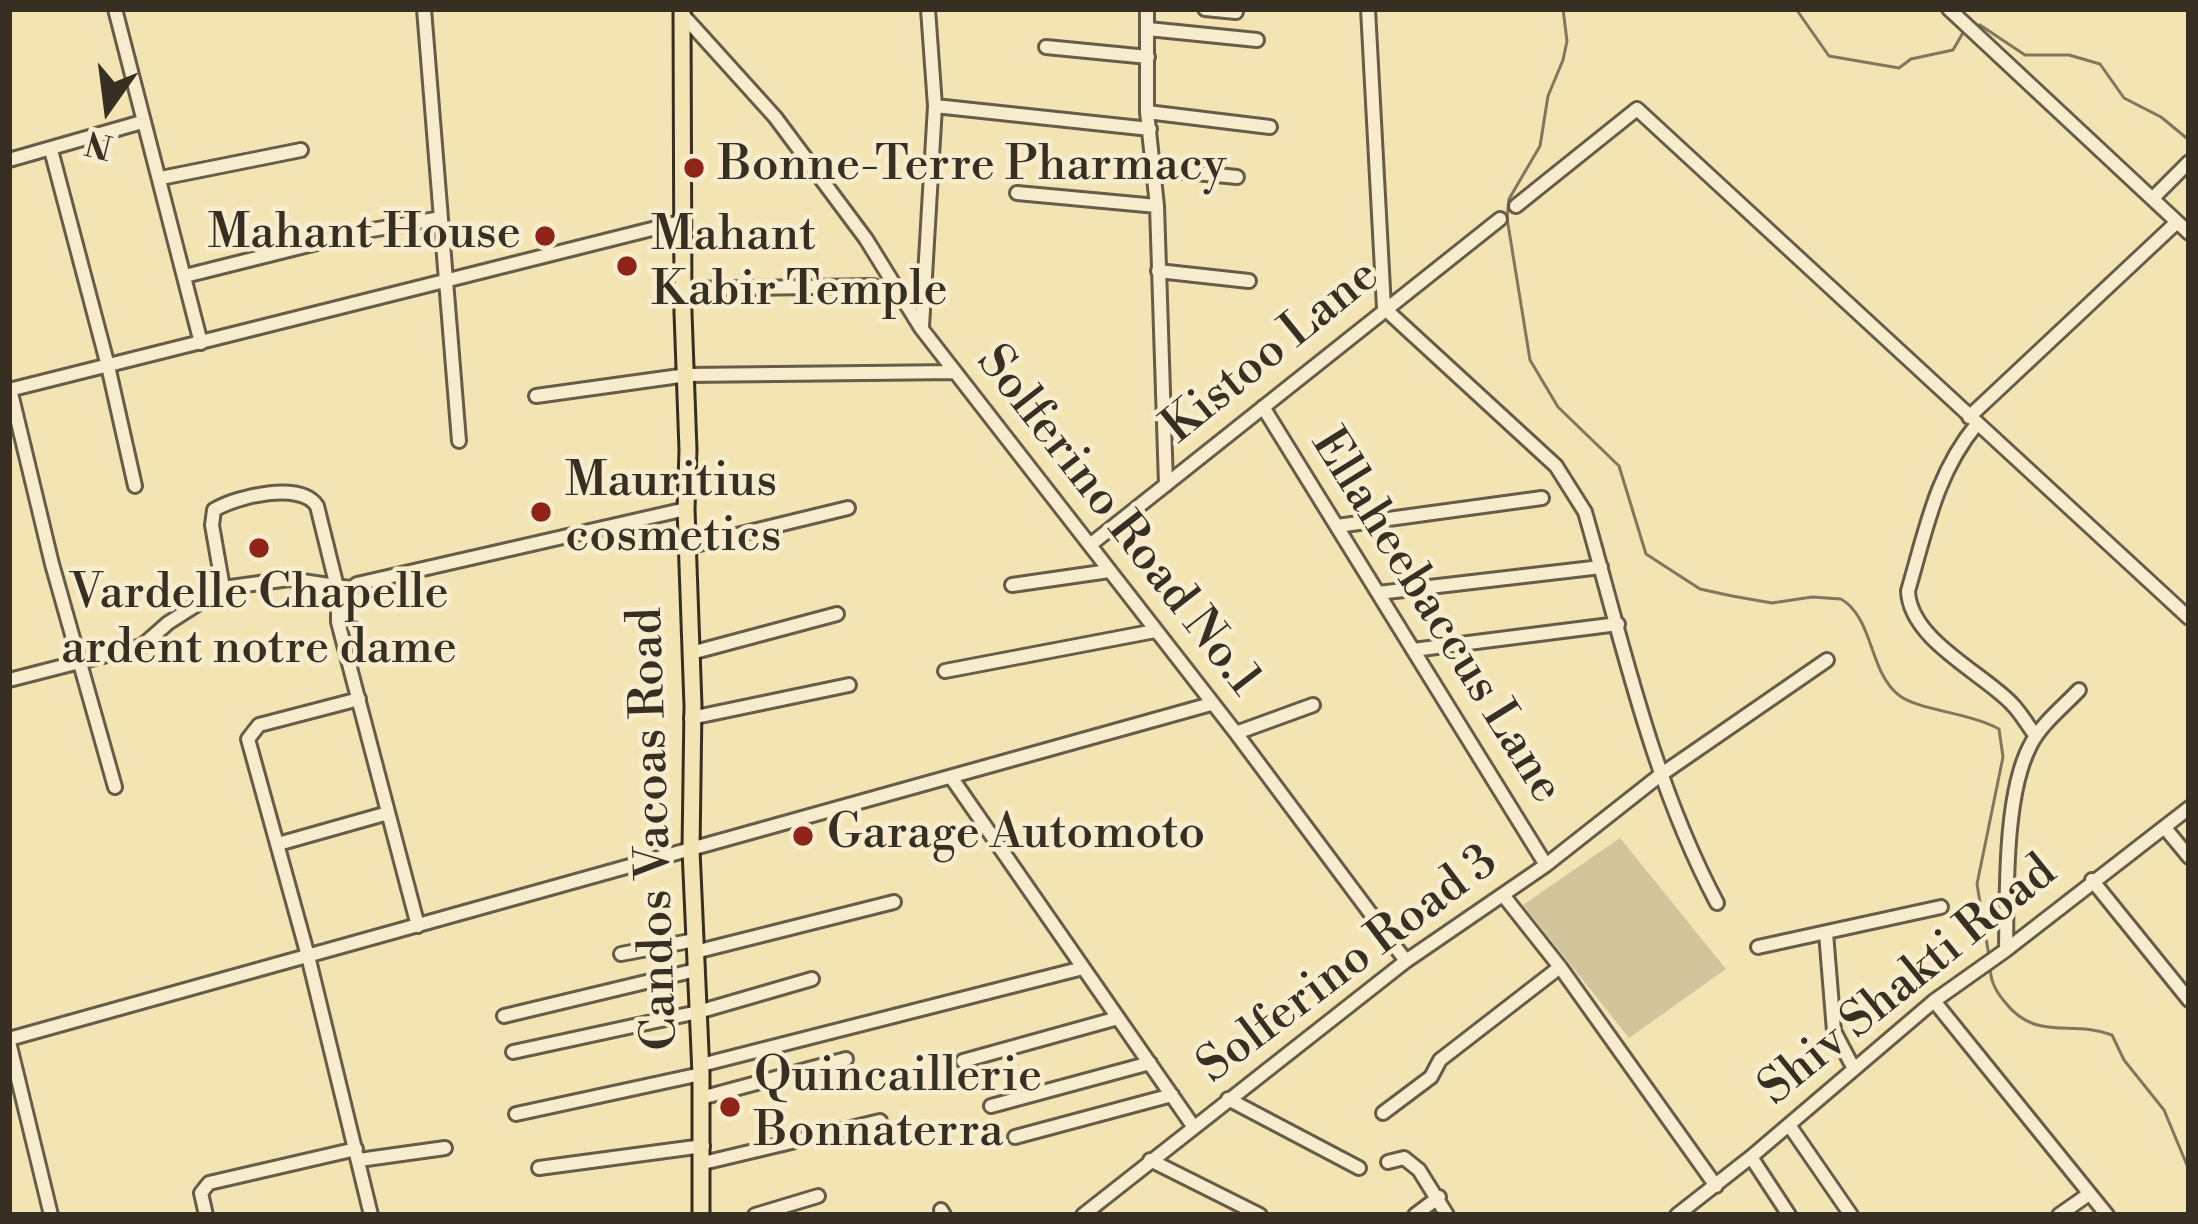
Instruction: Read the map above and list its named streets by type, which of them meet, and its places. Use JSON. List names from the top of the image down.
{
  "streets": {
    "main road": ["Candos Vacoas Road"],
    "street": [
      "Kistoo Lane",
      "Solferino Road No.1",
      "Ellaheebaccus Lane",
      "Solferino Road 3",
      "Shiv Shakti Road"
    ]
  },
  "crossings": [
    ["Kistoo Lane", "Solferino Road No.1"],
    ["Kistoo Lane", "Ellaheebaccus Lane"],
    ["Solferino Road No.1", "Candos Vacoas Road"],
    ["Solferino Road No.1", "Solferino Road 3"],
    ["Ellaheebaccus Lane", "Solferino Road 3"]
  ],
  "places": [
    "Bonne-Terre Pharmacy",
    "Mahant House",
    "Mahant Kabir Temple",
    "Mauritius cosmetics",
    "Vardelle Chapelle ardent notre dame",
    "Garage Automoto",
    "Quincaillerie Bonnaterra"
  ],
  "north": "bottom"
}
